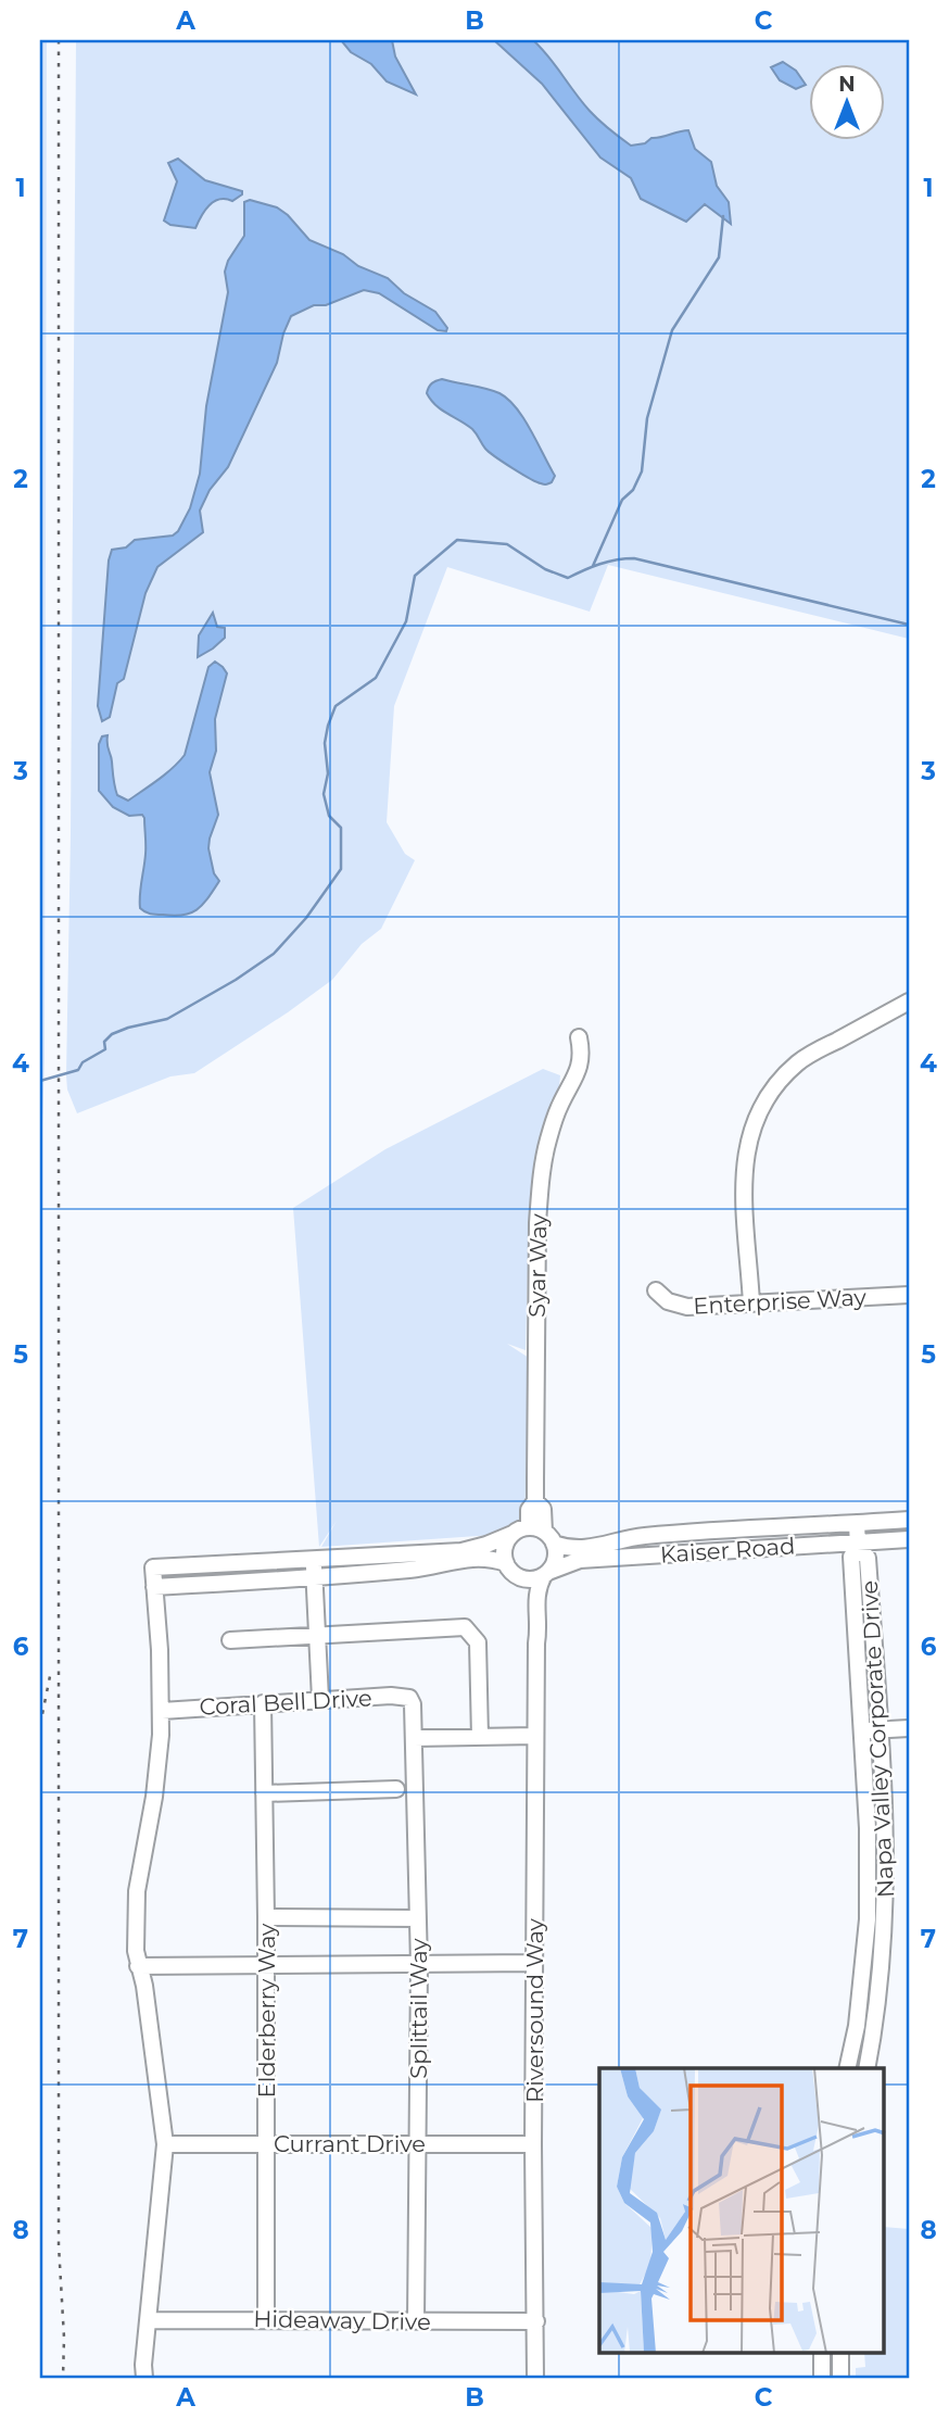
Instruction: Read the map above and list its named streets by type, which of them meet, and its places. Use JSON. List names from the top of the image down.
{
  "streets": {
    "street": [
      "Syar Way",
      "Enterprise Way",
      "Kaiser Road",
      "Coral Bell Drive",
      "Napa Valley Corporate Drive",
      "Splittail Way",
      "Elderberry Way",
      "Riversound Way",
      "Currant Drive",
      "Hideaway Drive"
    ]
  },
  "crossings": [
    ["Syar Way", "Kaiser Road"],
    ["Syar Way", "Riversound Way"],
    ["Kaiser Road", "Napa Valley Corporate Drive"],
    ["Kaiser Road", "Riversound Way"],
    ["Coral Bell Drive", "Splittail Way"],
    ["Coral Bell Drive", "Elderberry Way"],
    ["Splittail Way", "Currant Drive"],
    ["Splittail Way", "Hideaway Drive"],
    ["Elderberry Way", "Currant Drive"],
    ["Elderberry Way", "Hideaway Drive"],
    ["Riversound Way", "Currant Drive"],
    ["Riversound Way", "Hideaway Drive"]
  ],
  "north": "top",
  "grid": {
    "columns": ["A", "B", "C"],
    "rows": [
      "1",
      "2",
      "3",
      "4",
      "5",
      "6",
      "7",
      "8"
    ]
  }
}
